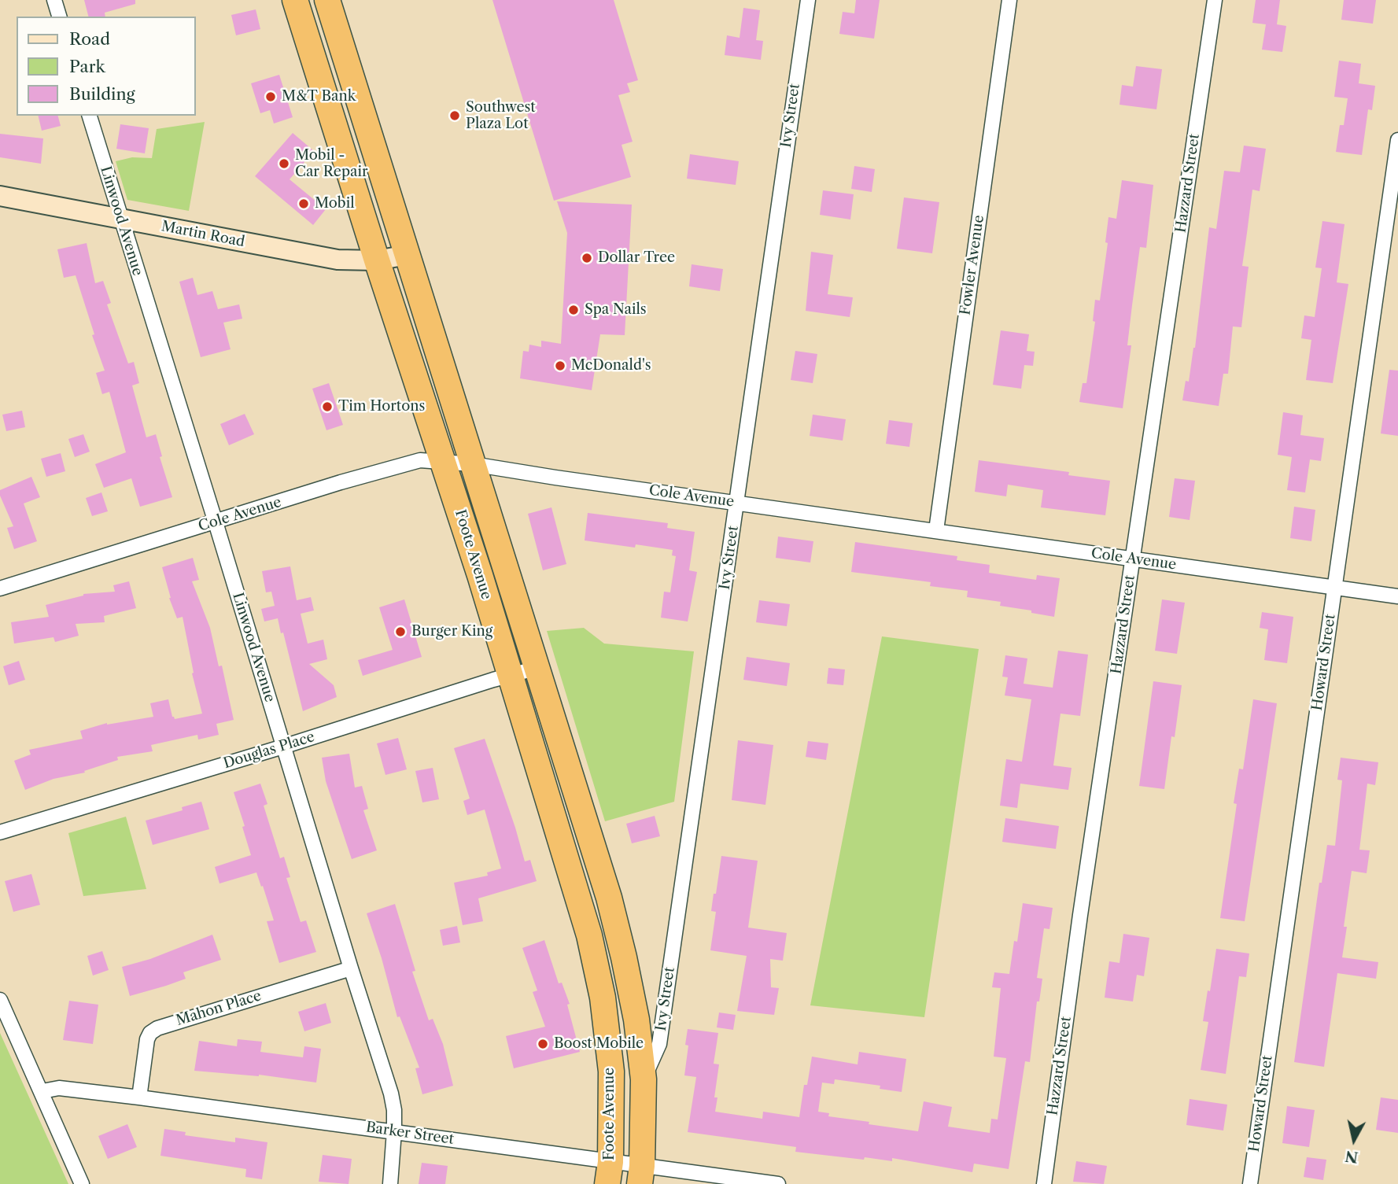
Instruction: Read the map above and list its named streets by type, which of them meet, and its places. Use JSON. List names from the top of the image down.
{
  "streets": {
    "highway": ["Foote Avenue"],
    "street": [
      "Ivy Street",
      "Hazzard Street",
      "Linwood Avenue",
      "Martin Road",
      "Fowler Avenue",
      "Cole Avenue",
      "Howard Street",
      "Douglas Place",
      "Mahon Place",
      "Barker Street"
    ]
  },
  "crossings": [
    ["Ivy Street", "Cole Avenue"],
    ["Ivy Street", "Foote Avenue"],
    ["Hazzard Street", "Cole Avenue"],
    ["Linwood Avenue", "Martin Road"],
    ["Linwood Avenue", "Cole Avenue"],
    ["Linwood Avenue", "Douglas Place"],
    ["Linwood Avenue", "Mahon Place"],
    ["Linwood Avenue", "Barker Street"],
    ["Martin Road", "Foote Avenue"],
    ["Fowler Avenue", "Cole Avenue"],
    ["Cole Avenue", "Foote Avenue"],
    ["Cole Avenue", "Howard Street"],
    ["Foote Avenue", "Douglas Place"],
    ["Foote Avenue", "Barker Street"],
    ["Mahon Place", "Barker Street"]
  ],
  "places": [
    "M&T Bank",
    "Southwest Plaza Lot",
    "Mobil - Car Repair",
    "Mobil",
    "Dollar Tree",
    "Spa Nails",
    "McDonald's",
    "Tim Hortons",
    "Burger King",
    "Boost Mobile"
  ],
  "legend": ["Road", "Park", "Building"],
  "north": "bottom"
}
